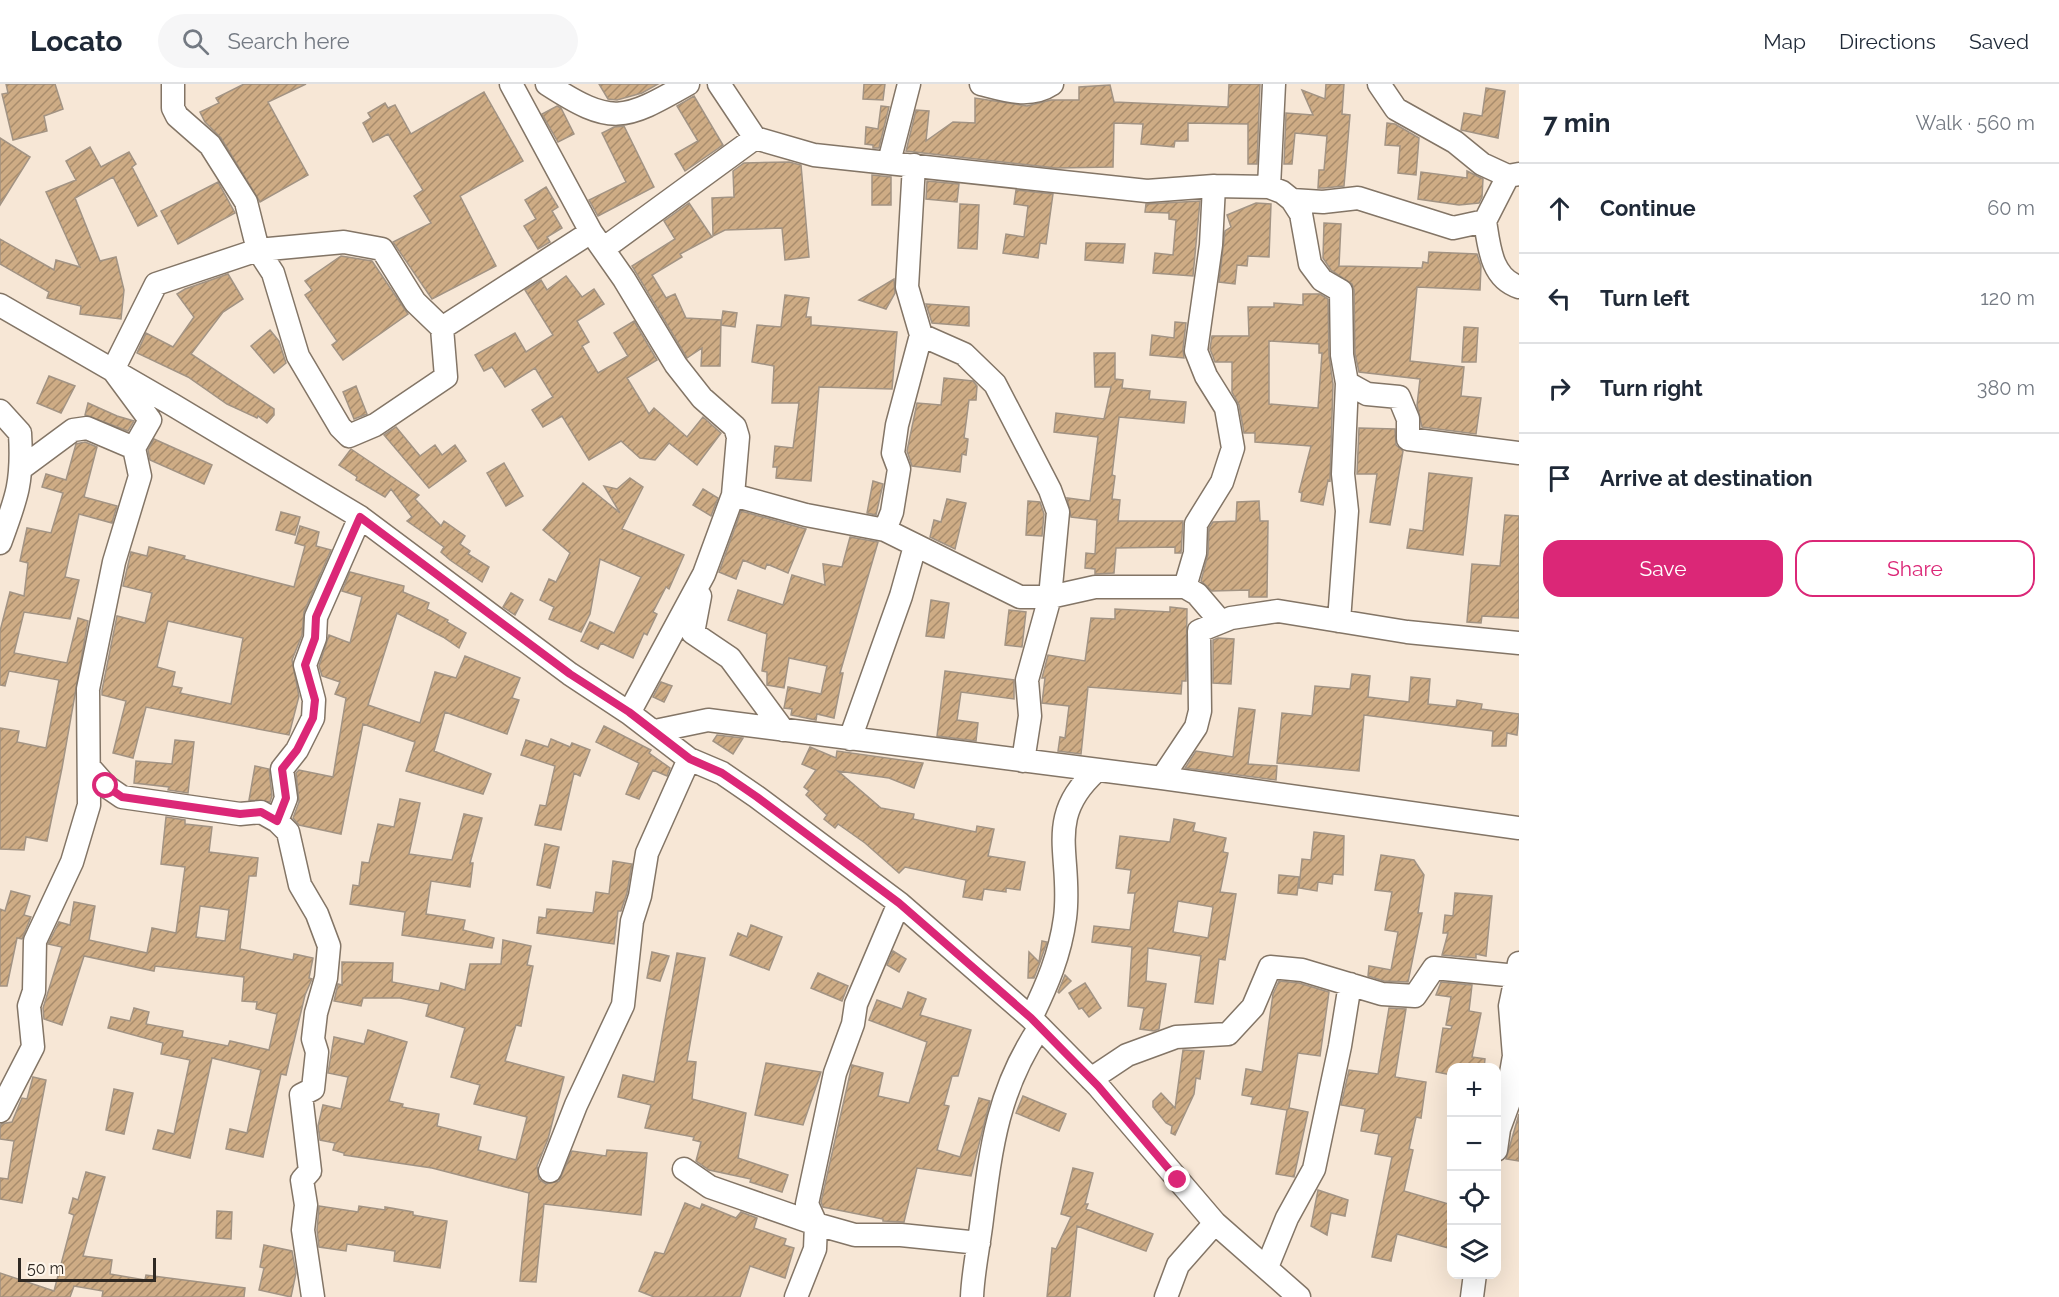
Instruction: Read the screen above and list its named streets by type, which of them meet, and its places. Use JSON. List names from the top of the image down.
{
  "scale_bar": "50 m",
  "page": {
    "header": "Locato",
    "search": "Search here",
    "nav": ["Map", "Directions", "Saved"],
    "heading": ["7 min", "Walk · 560 m"],
    "list": [
      ["Continue", "60 m"],
      ["Turn left", "120 m"],
      ["Turn right", "380 m"],
      "Arrive at destination"
    ],
    "buttons": ["Save", "Share"],
    "map_buttons": ["+", "−"],
    "scale": "50 m"
  }
}
